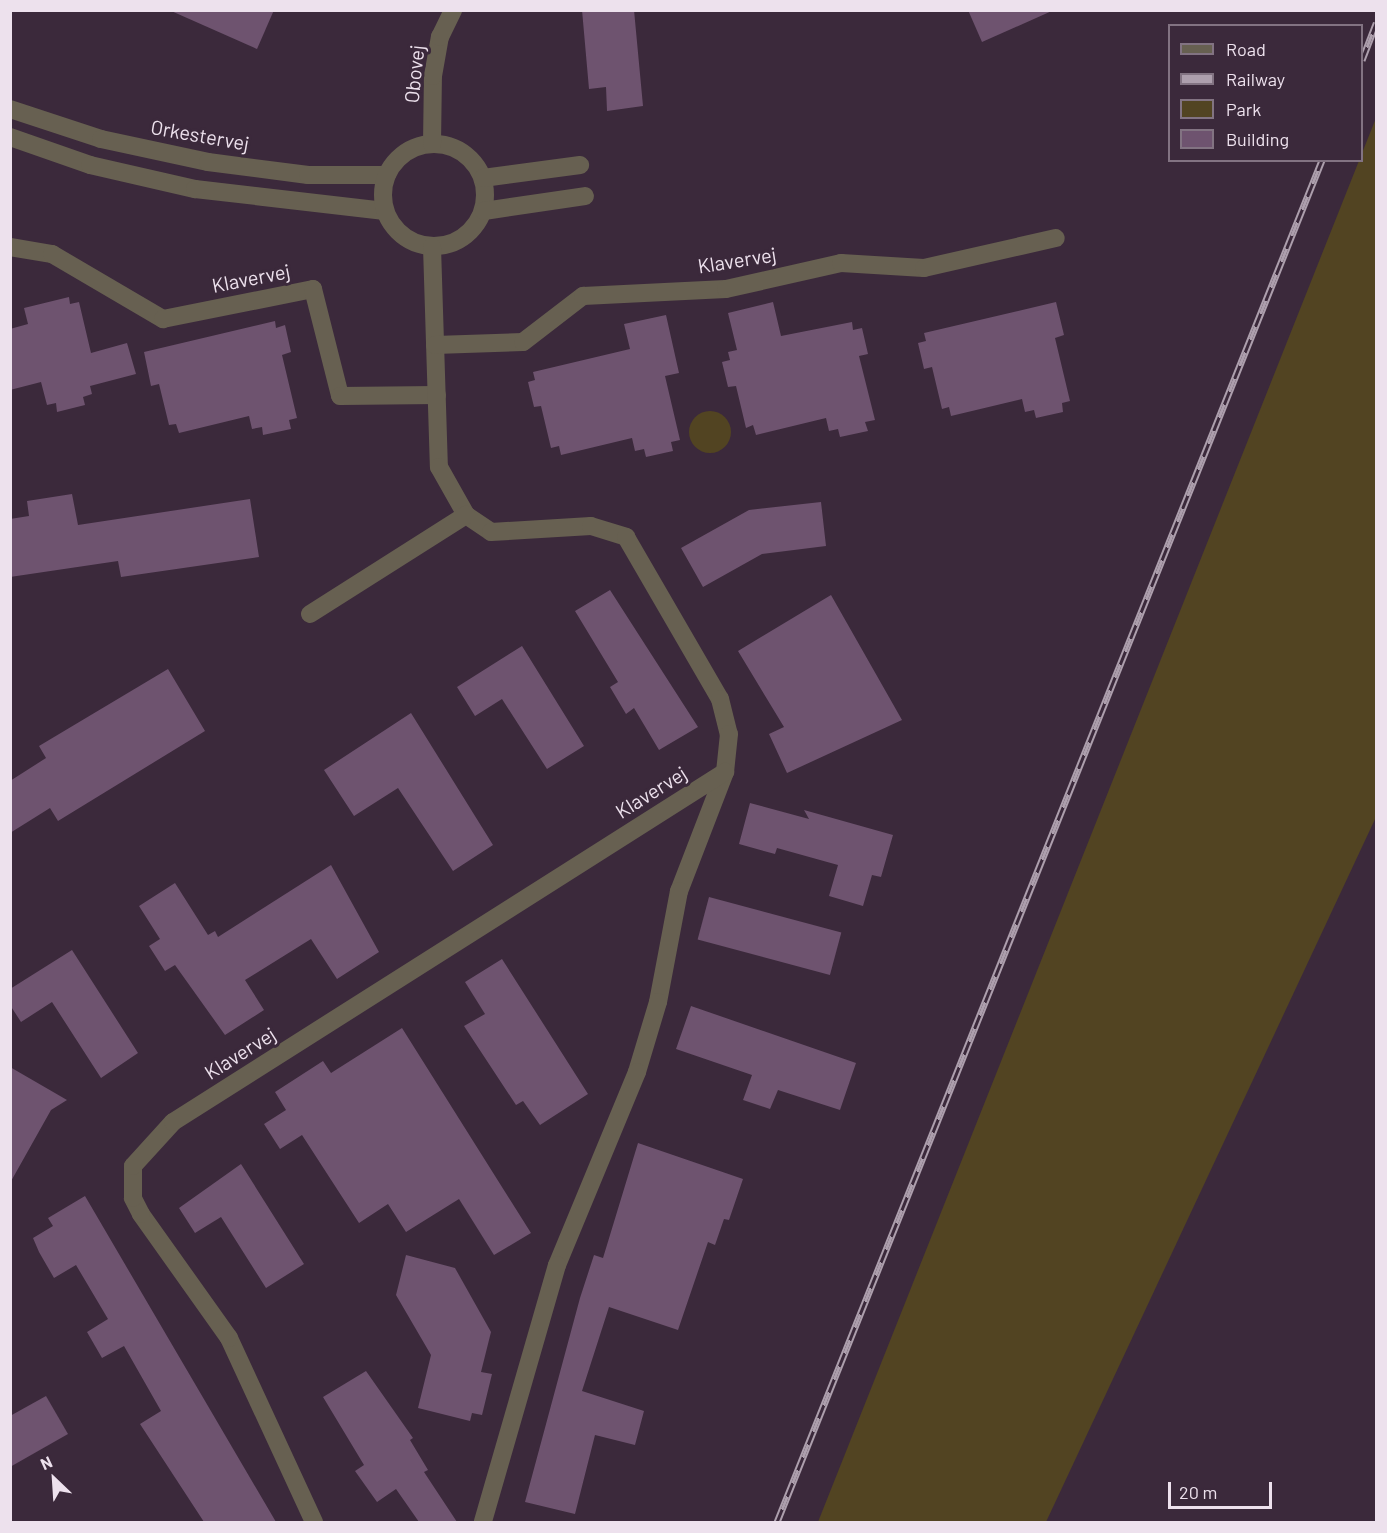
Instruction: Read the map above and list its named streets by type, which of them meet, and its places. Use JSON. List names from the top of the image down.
{
  "streets": {
    "street": ["Obovej", "Orkestervej", "Klavervej"]
  },
  "crossings": [
    ["Obovej", "Orkestervej"],
    ["Obovej", "Klavervej"],
    ["Orkestervej", "Klavervej"]
  ],
  "legend": [
    "Road",
    "Railway",
    "Park",
    "Building"
  ],
  "scale_bar": "20 m",
  "north": "top left"
}
